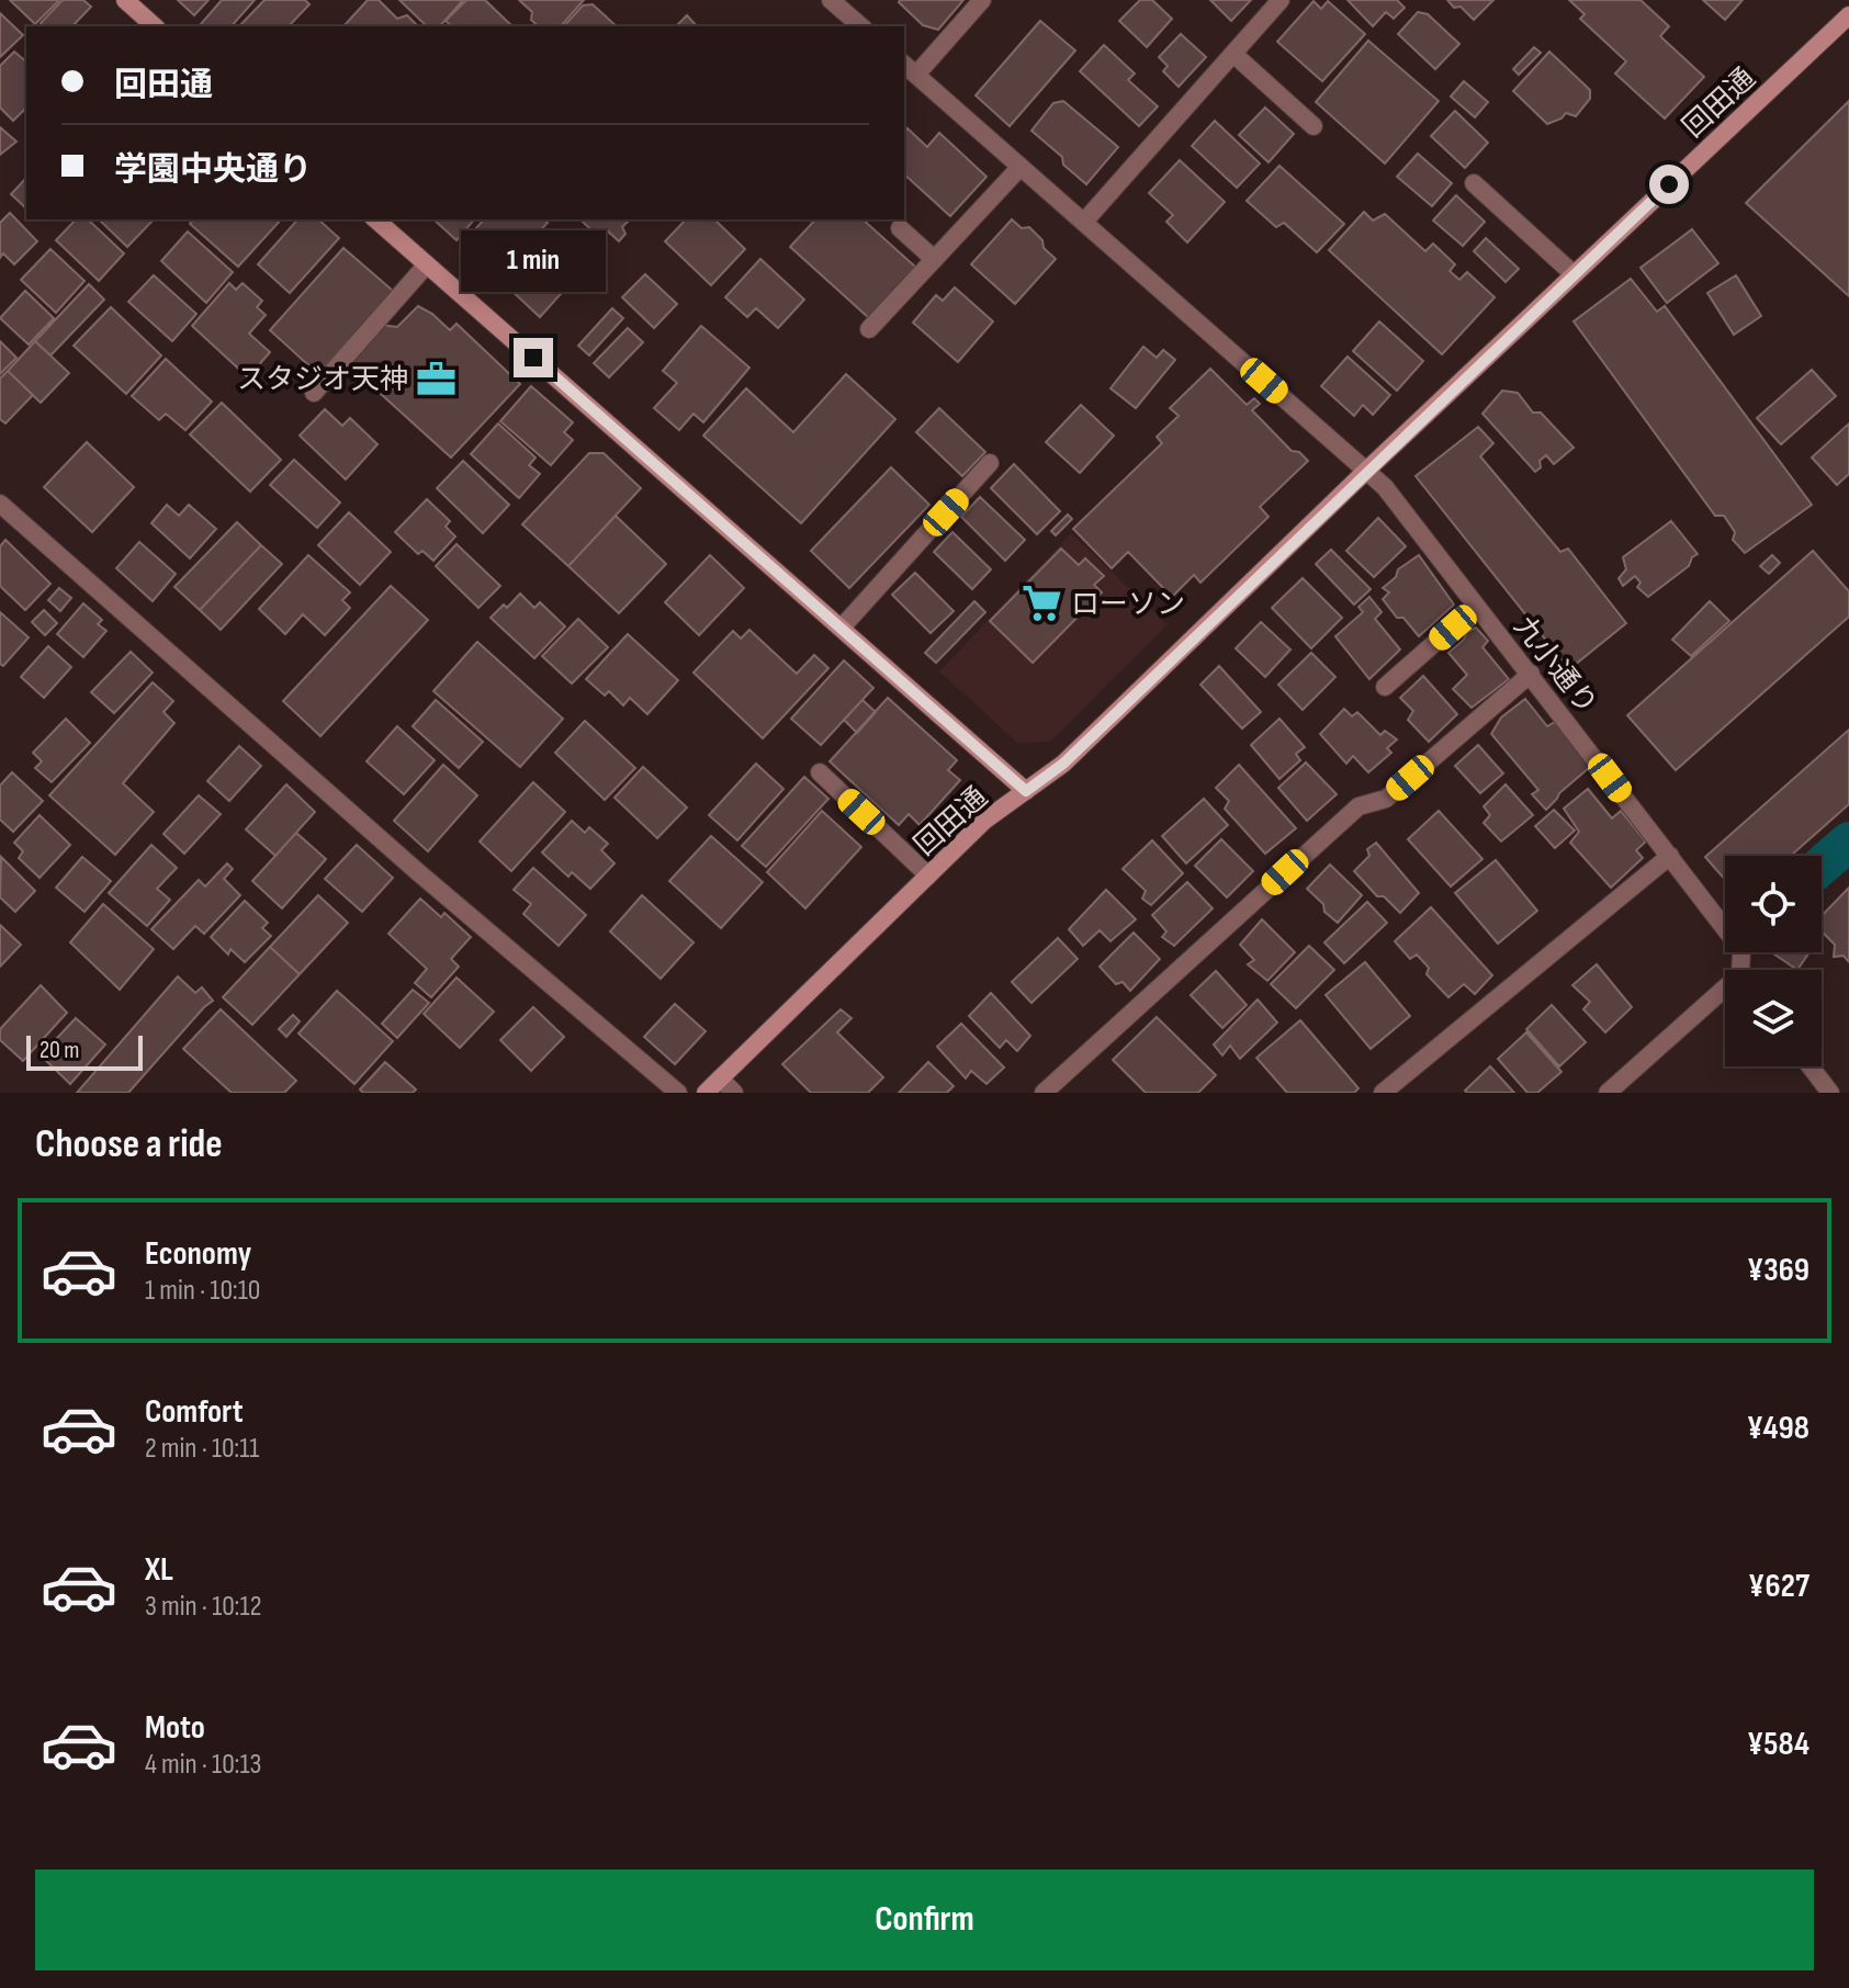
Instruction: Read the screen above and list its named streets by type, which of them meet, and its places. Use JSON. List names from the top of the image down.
{
  "streets": {
    "street": ["回田通", "九小通り"]
  },
  "crossings": [
    ["回田通", "九小通り"]
  ],
  "places": {
    "office": ["スタジオ天神"],
    "supermarket": ["ローソン"]
  },
  "scale_bar": "20 m",
  "page": {
    "banner": ["回田通", "学園中央通り"],
    "bubble": "1 min",
    "scale": "20 m",
    "heading": "Choose a ride",
    "list": [
      {
        "name": "Economy",
        "note": "1 min · 10:10",
        "value": "¥369"
      },
      {
        "name": "Comfort",
        "note": "2 min · 10:11",
        "value": "¥498"
      },
      {
        "name": "XL",
        "note": "3 min · 10:12",
        "value": "¥627"
      },
      {
        "name": "Moto",
        "note": "4 min · 10:13",
        "value": "¥584"
      }
    ],
    "buttons": "Confirm"
  }
}
